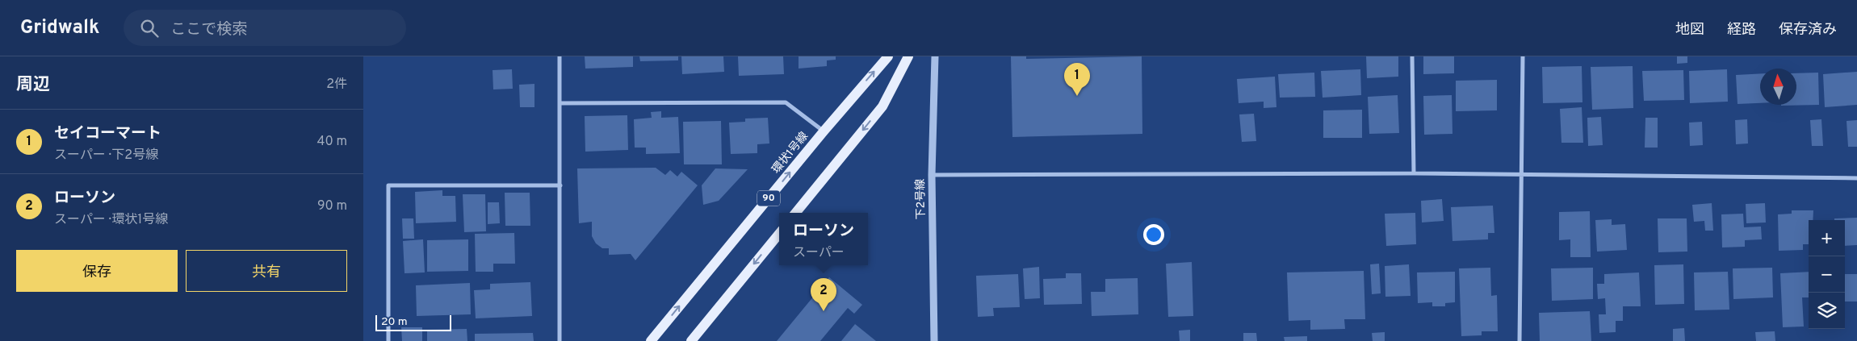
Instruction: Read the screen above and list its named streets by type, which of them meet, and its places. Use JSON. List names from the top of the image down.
{
  "streets": {
    "main road": ["環状1号線", "90"],
    "street": ["下2号線"]
  },
  "scale_bar": "20 m",
  "north": "top",
  "page": {
    "header": "Gridwalk",
    "search": "ここで検索",
    "nav": ["地図", "経路", "保存済み"],
    "heading": ["周辺", "2件"],
    "pins": ["1", "2"],
    "list": [
      {
        "mark": "1",
        "name": "セイコーマート",
        "note": "スーパー · 下2号線",
        "value": "40 m"
      },
      {
        "mark": "2",
        "name": "ローソン",
        "note": "スーパー · 環状1号線",
        "value": "90 m"
      }
    ],
    "popup": ["ローソン", "スーパー"],
    "map_buttons": ["+", "−"],
    "buttons": ["保存", "共有"],
    "scale": "20 m"
  }
}
